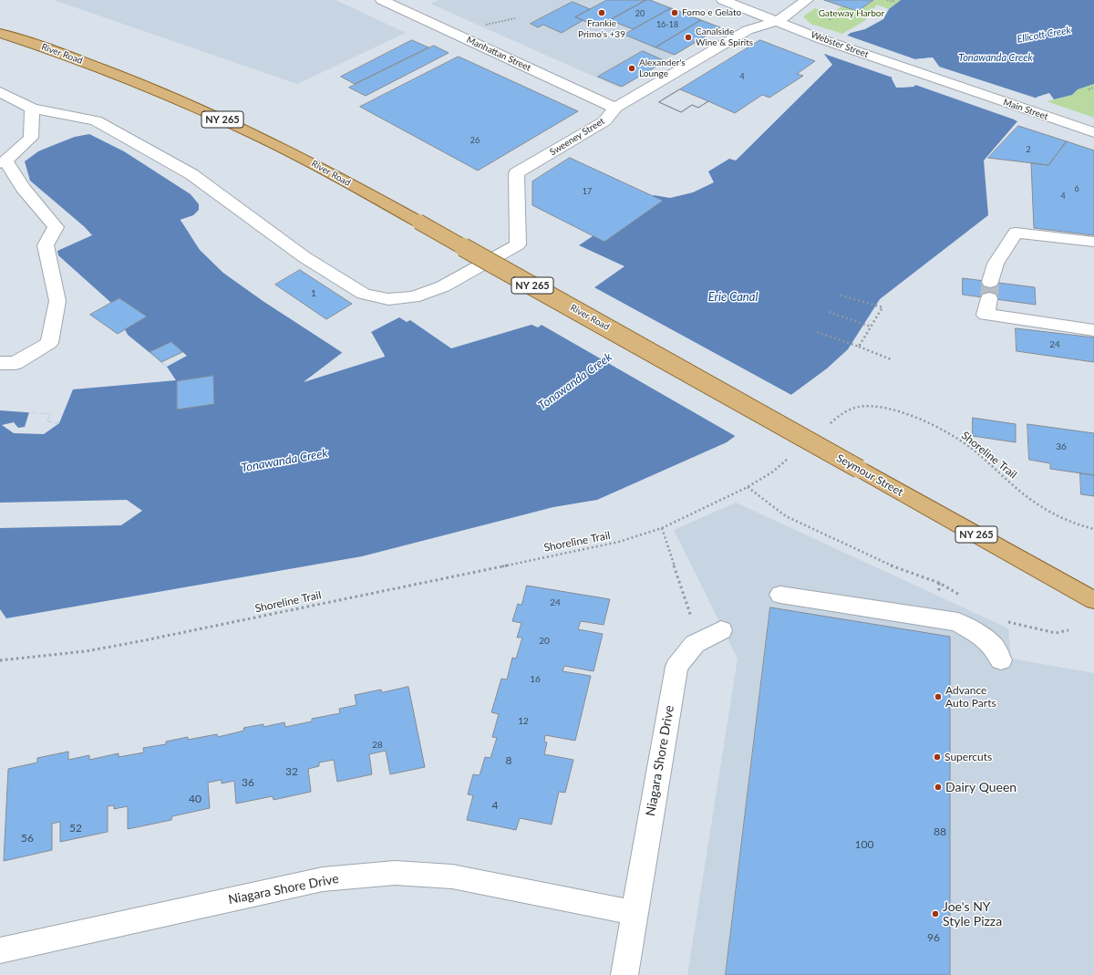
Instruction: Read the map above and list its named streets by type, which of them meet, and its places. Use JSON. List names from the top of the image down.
{
  "streets": {
    "main road": ["River Road", "NY 265", "Seymour Street"],
    "street": [
      "Webster Street",
      "Manhattan Street",
      "Main Street",
      "Sweeney Street",
      "Niagara Shore Drive"
    ],
    "path": ["Shoreline Trail"]
  },
  "crossings": [
    ["Webster Street", "Main Street"],
    ["Webster Street", "Sweeney Street"],
    ["River Road", "Seymour Street"],
    ["Manhattan Street", "Sweeney Street"]
  ],
  "water": ["Ellicott Creek", "Tonawanda Creek", "Erie Canal"],
  "parks": ["Gateway Harbor"],
  "places": [
    "Frankie Primo's +39",
    "Forno e Gelato",
    "Canalside Wine & Spirits",
    "Alexander's Lounge",
    "Advance Auto Parts",
    "Supercuts",
    "Dairy Queen",
    "Joe's NY Style Pizza"
  ],
  "house_numbers": [
    "20",
    "16-18",
    "4",
    "26",
    "2",
    "6",
    "17",
    "4",
    "1",
    "24",
    "36",
    "24",
    "20",
    "16",
    "12",
    "28",
    "8",
    "32",
    "36",
    "40",
    "4",
    "52",
    "88",
    "56",
    "100",
    "96"
  ]
}
